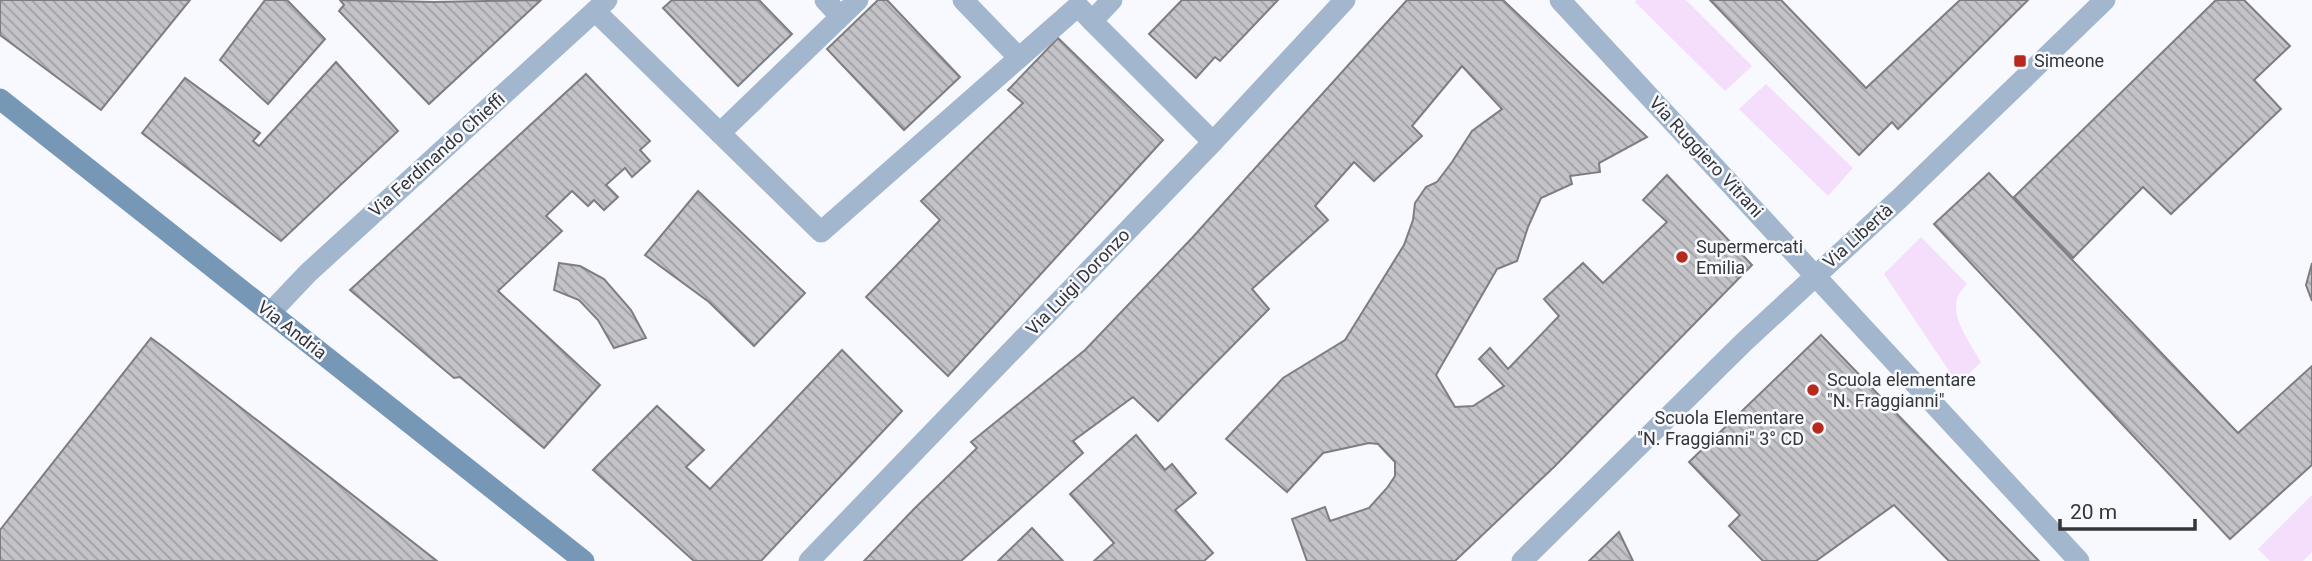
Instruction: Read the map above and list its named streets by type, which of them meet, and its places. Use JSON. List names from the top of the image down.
{
  "streets": {
    "main road": ["Via Andria"],
    "street": [
      "Via Ferdinando Chieffi",
      "Via Ruggiero Vitrani",
      "Via Libertà",
      "Via Luigi Doronzo"
    ]
  },
  "crossings": [
    ["Via Ferdinando Chieffi", "Via Andria"],
    ["Via Ruggiero Vitrani", "Via Libertà"]
  ],
  "places": {
    "transit": ["Simeone"],
    "other": ["Supermercati Emilia", "Scuola elementare \"N. Fraggianni\"", "Scuola Elementare \"N. Fraggianni\" 3° CD"]
  },
  "scale_bar": "20 m"
}
